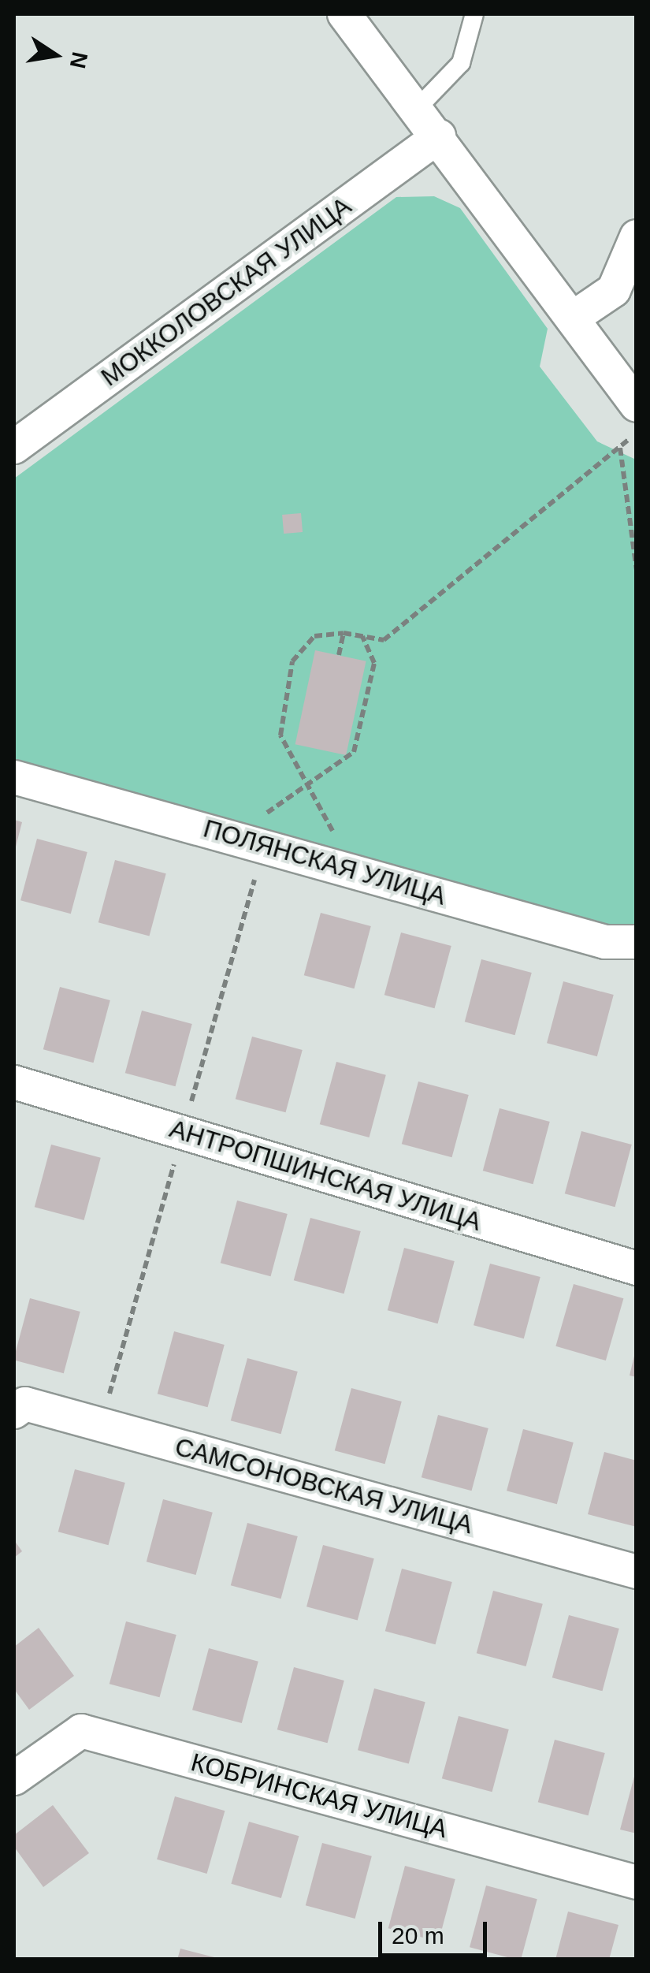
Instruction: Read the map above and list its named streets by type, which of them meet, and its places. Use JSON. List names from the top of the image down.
{
  "streets": {
    "street": [
      "МОККОЛОВСКАЯ УЛИЦА",
      "ПОЛЯНСКАЯ УЛИЦА",
      "АНТРОПШИНСКАЯ УЛИЦА",
      "САМСОНОВСКАЯ УЛИЦА",
      "КОБРИНСКАЯ УЛИЦА"
    ]
  },
  "scale_bar": "20 m",
  "north": "right"
}
